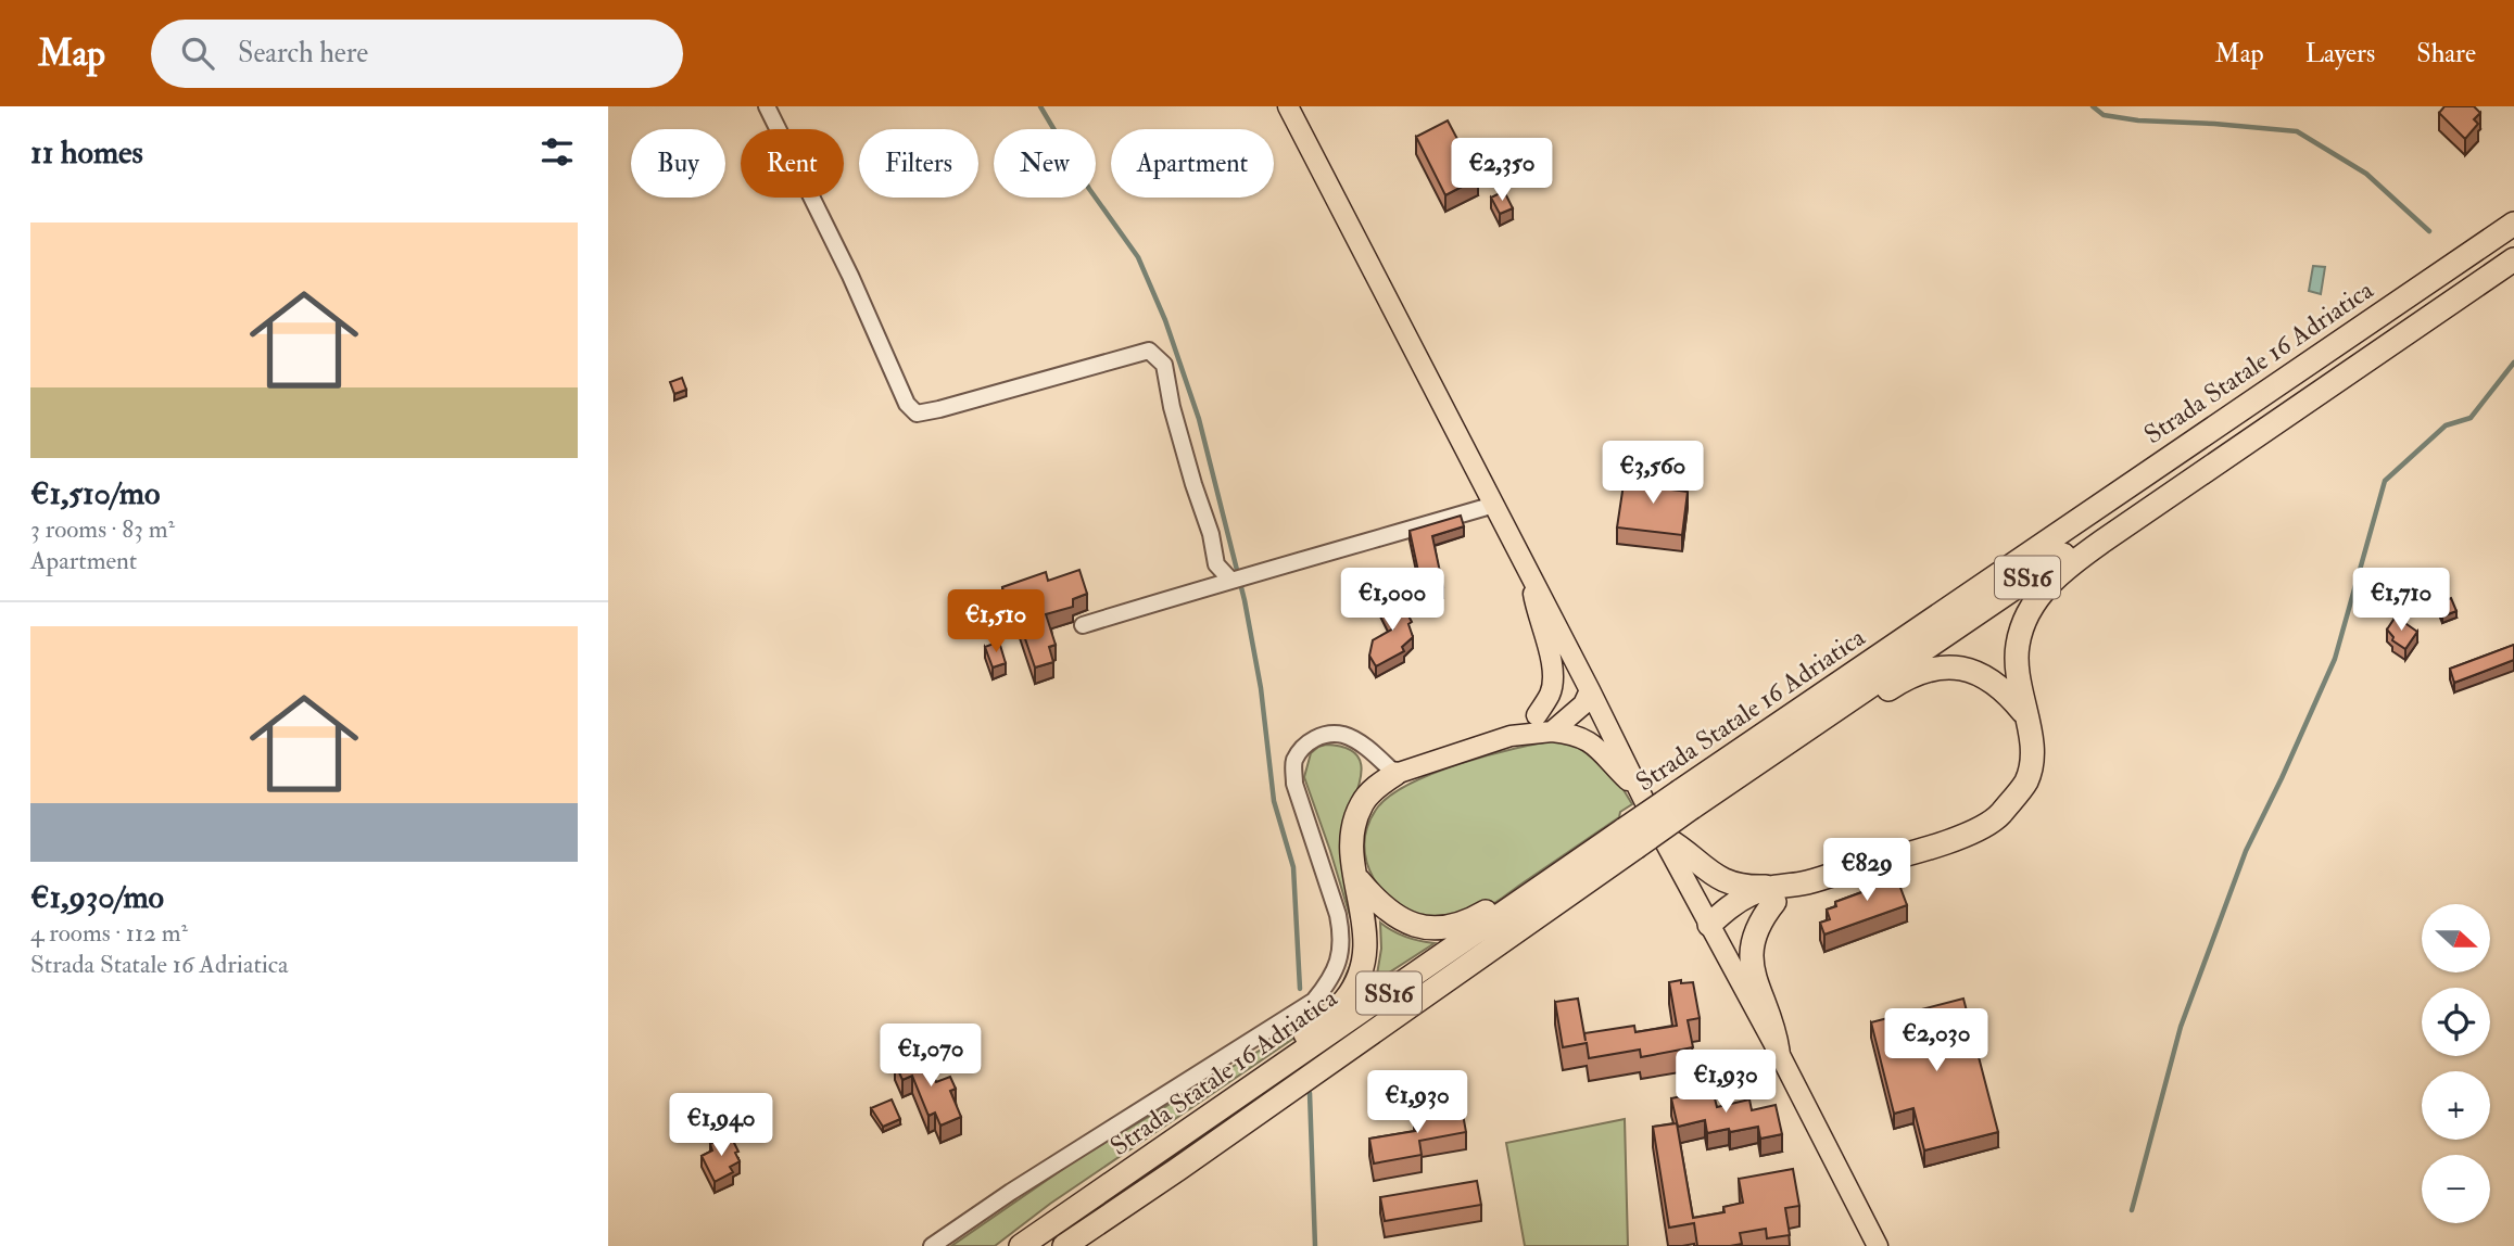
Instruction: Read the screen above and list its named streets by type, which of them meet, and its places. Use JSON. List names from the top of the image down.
{
  "streets": {
    "highway": ["Strada Statale 16 Adriatica", "SS16"]
  },
  "north": "right",
  "page": {
    "header": "Map",
    "search": "Search here",
    "nav": ["Map", "Layers", "Share"],
    "heading": "11 homes",
    "chip": [
      "Buy",
      "Rent",
      "Filters",
      "New",
      "Apartment"
    ],
    "price": [
      "€2,350",
      "€3,560",
      "€1,000",
      "€1,710",
      "€1,510",
      "€829",
      "€2,030",
      "€1,070",
      "€1,930",
      "€1,930",
      "€1,940"
    ],
    "list": [
      {
        "name": "€1,510/mo",
        "note": "3 rooms · 83 m² · Apartment"
      },
      {
        "name": "€1,930/mo",
        "note": "4 rooms · 112 m² · Strada Statale 16 Adriatica"
      }
    ],
    "map_buttons": ["+", "−"]
  }
}
